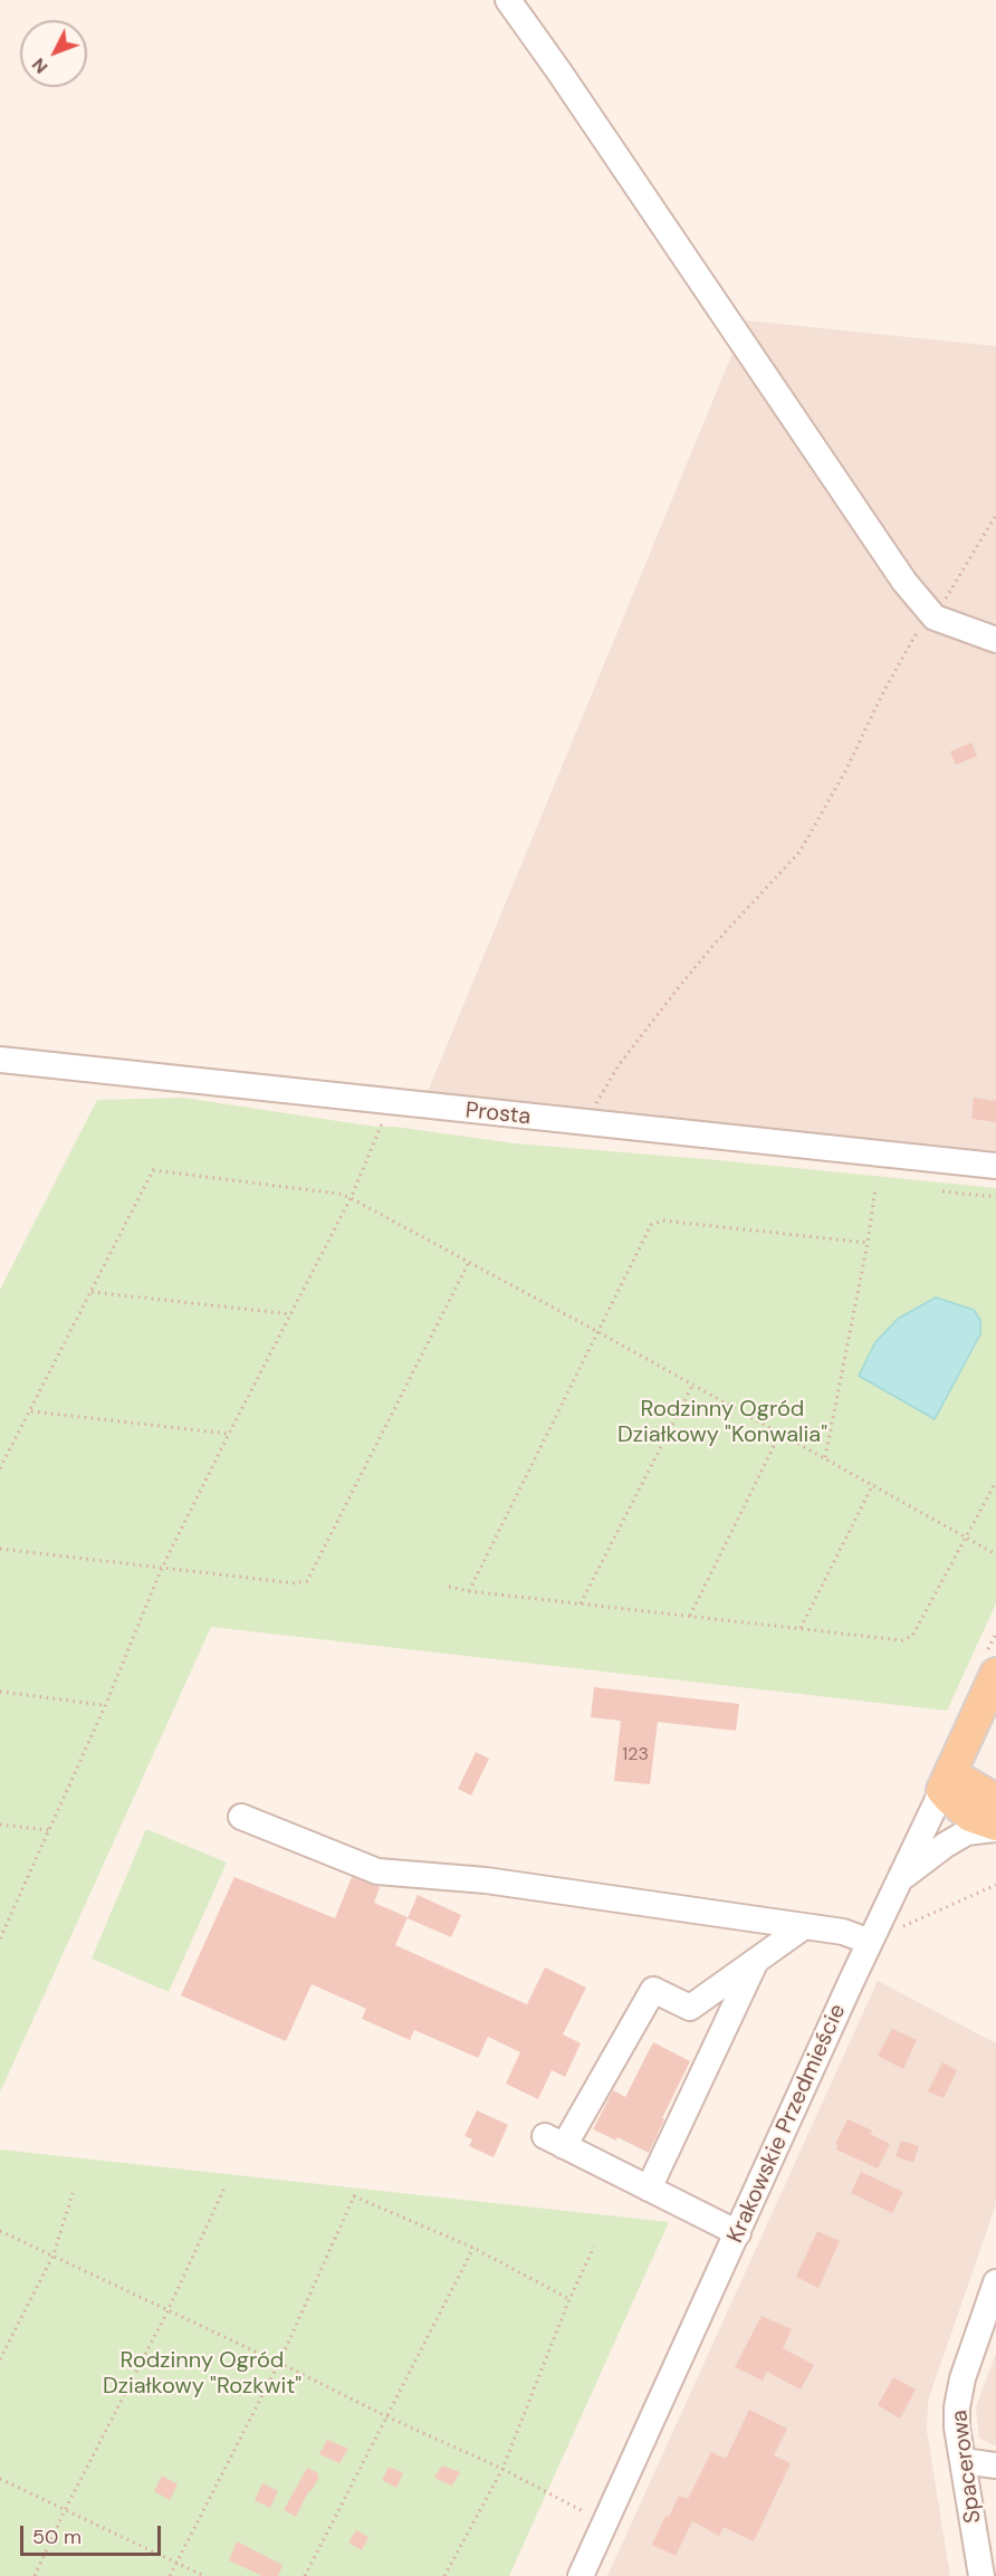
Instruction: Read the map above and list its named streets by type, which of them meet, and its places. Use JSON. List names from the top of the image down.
{
  "streets": {
    "main road": ["Krakowskie Przedmieście"],
    "street": ["Prosta", "Spacerowa"]
  },
  "parks": ["Rodzinny Ogród Działkowy \"Konwalia\"", "Rodzinny Ogród Działkowy \"Rozkwit\""],
  "house_numbers": ["123"],
  "scale_bar": "50 m",
  "north": "bottom left"
}
